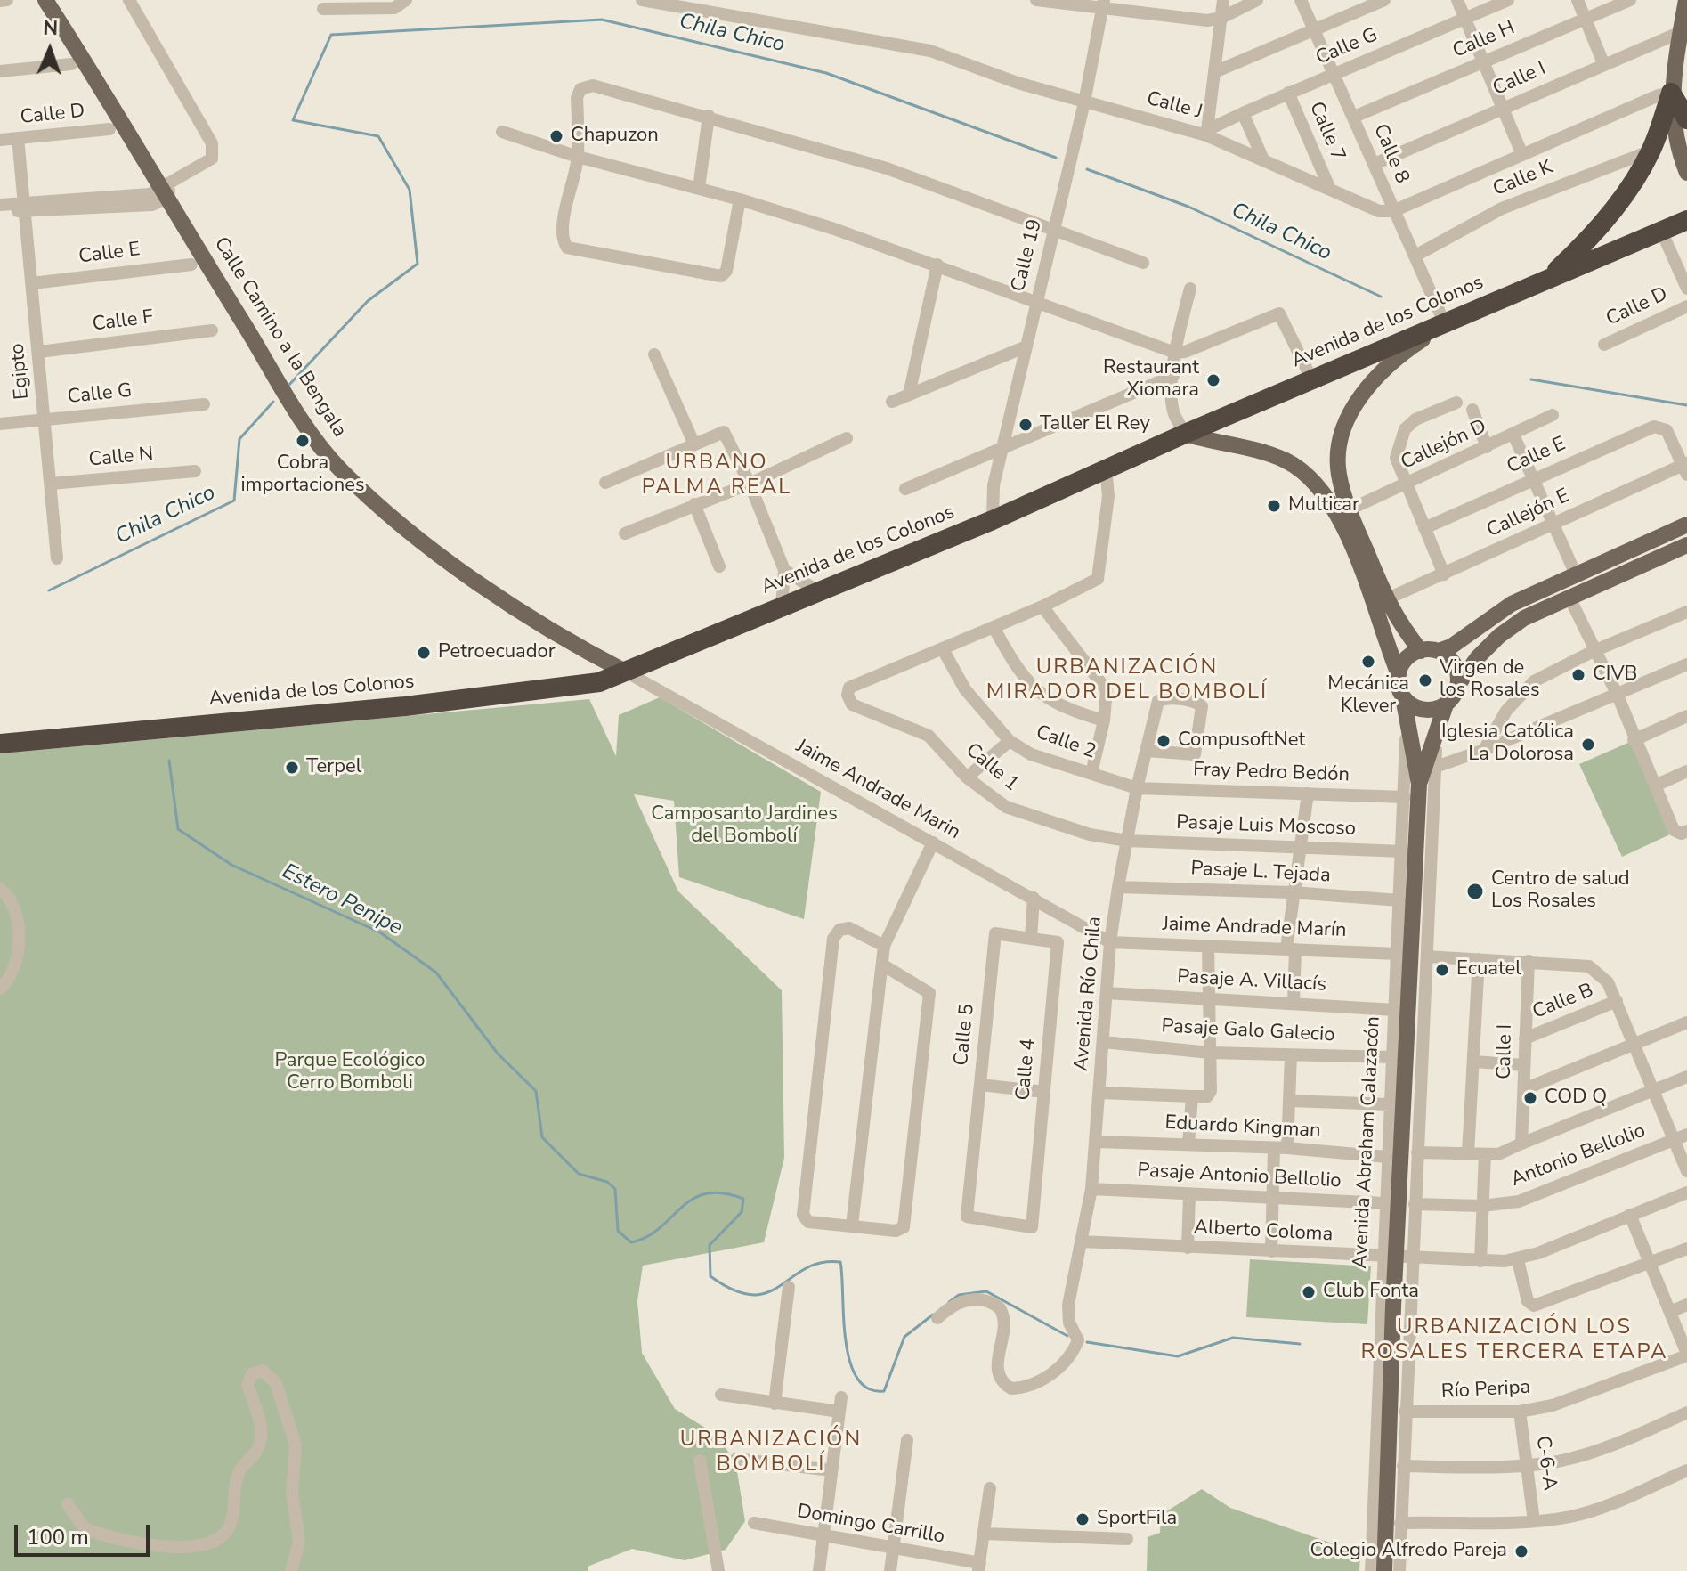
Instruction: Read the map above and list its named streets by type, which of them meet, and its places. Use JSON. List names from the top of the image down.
{
  "streets": {
    "highway": ["Avenida de los Colonos"],
    "main road": ["Calle Camino a la Bengala", "Avenida Abraham Calazacón"],
    "street": [
      "Calle H",
      "Calle G",
      "Calle I",
      "Calle J",
      "Calle D",
      "Calle 7",
      "Calle 8",
      "Calle K",
      "Calle E",
      "Calle 19",
      "Calle F",
      "Egipto",
      "Callejón D",
      "Calle N",
      "Callejón E",
      "Calle 2",
      "Calle 1",
      "Fray Pedro Bedón",
      "Jaime Andrade Marin",
      "Pasaje Luis Moscoso",
      "Pasaje L. Tejada",
      "Jaime Andrade Marín",
      "Pasaje A. Villacís",
      "Avenida Río Chila",
      "Calle B",
      "Pasaje Galo Galecio",
      "Calle 5",
      "Calle 4",
      "Eduardo Kingman",
      "Antonio Bellolio",
      "Pasaje Antonio Bellolio",
      "Alberto Coloma",
      "Río Peripa",
      "C-6-A",
      "Domingo Carrillo"
    ]
  },
  "crossings": [
    ["Calle H", "Calle 8"],
    ["Calle G", "Calle J"],
    ["Calle G", "Calle 7"],
    ["Calle G", "Calle 8"],
    ["Calle G", "Egipto"],
    ["Calle I", "Calle 8"],
    ["Calle I", "Calle B"],
    ["Calle J", "Calle 7"],
    ["Calle J", "Calle 8"],
    ["Calle J", "Calle 19"],
    ["Calle D", "Egipto"],
    ["Calle 8", "Calle K"],
    ["Calle 8", "Avenida de los Colonos"],
    ["Calle E", "Egipto"],
    ["Calle E", "Callejón E"],
    ["Calle 19", "Avenida de los Colonos"],
    ["Calle F", "Egipto"],
    ["Avenida de los Colonos", "Calle Camino a la Bengala"],
    ["Avenida de los Colonos", "Jaime Andrade Marin"],
    ["Calle Camino a la Bengala", "Jaime Andrade Marin"],
    ["Egipto", "Calle N"],
    ["Calle 2", "Calle 1"],
    ["Calle 2", "Fray Pedro Bedón"],
    ["Calle 2", "Avenida Río Chila"],
    ["Calle 1", "Pasaje Luis Moscoso"],
    ["Calle 1", "Avenida Río Chila"],
    ["Fray Pedro Bedón", "Avenida Río Chila"],
    ["Fray Pedro Bedón", "Avenida Abraham Calazacón"],
    ["Jaime Andrade Marin", "Jaime Andrade Marín"],
    ["Jaime Andrade Marin", "Avenida Río Chila"],
    ["Pasaje Luis Moscoso", "Avenida Río Chila"],
    ["Pasaje Luis Moscoso", "Avenida Abraham Calazacón"],
    ["Pasaje L. Tejada", "Avenida Río Chila"],
    ["Pasaje L. Tejada", "Avenida Abraham Calazacón"],
    ["Jaime Andrade Marín", "Avenida Río Chila"],
    ["Jaime Andrade Marín", "Avenida Abraham Calazacón"],
    ["Pasaje A. Villacís", "Avenida Río Chila"],
    ["Pasaje A. Villacís", "Avenida Abraham Calazacón"],
    ["Avenida Río Chila", "Pasaje Galo Galecio"],
    ["Avenida Río Chila", "Eduardo Kingman"],
    ["Avenida Río Chila", "Pasaje Antonio Bellolio"],
    ["Avenida Río Chila", "Alberto Coloma"],
    ["Pasaje Galo Galecio", "Avenida Abraham Calazacón"],
    ["Calle 5", "Calle 4"],
    ["Eduardo Kingman", "Avenida Abraham Calazacón"],
    ["Avenida Abraham Calazacón", "Antonio Bellolio"],
    ["Avenida Abraham Calazacón", "Pasaje Antonio Bellolio"],
    ["Avenida Abraham Calazacón", "Alberto Coloma"],
    ["Avenida Abraham Calazacón", "Río Peripa"],
    ["Río Peripa", "C-6-A"]
  ],
  "districts": [
    "URBANO PALMA REAL",
    "URBANIZACIÓN MIRADOR DEL BOMBOLÍ",
    "URBANIZACIÓN LOS ROSALES TERCERA ETAPA",
    "URBANIZACIÓN BOMBOLÍ"
  ],
  "water": ["Chila Chico", "Estero Penipe"],
  "parks": ["Camposanto Jardines del Bombolí", "Parque Ecológico Cerro Bomboli"],
  "places": [
    "Chapuzon",
    "Restaurant Xiomara",
    "Taller El Rey",
    "Cobra importaciones",
    "Multicar",
    "Petroecuador",
    "Mecánica Klever",
    "CIVB",
    "Virgen de los Rosales",
    "CompusoftNet",
    "Iglesia Católica La Dolorosa",
    "Terpel",
    "Centro de salud Los Rosales",
    "Ecuatel",
    "COD Q",
    "Club Fonta",
    "SportFila",
    "Colegio Alfredo Pareja"
  ],
  "scale_bar": "100 m",
  "north": "top"
}
